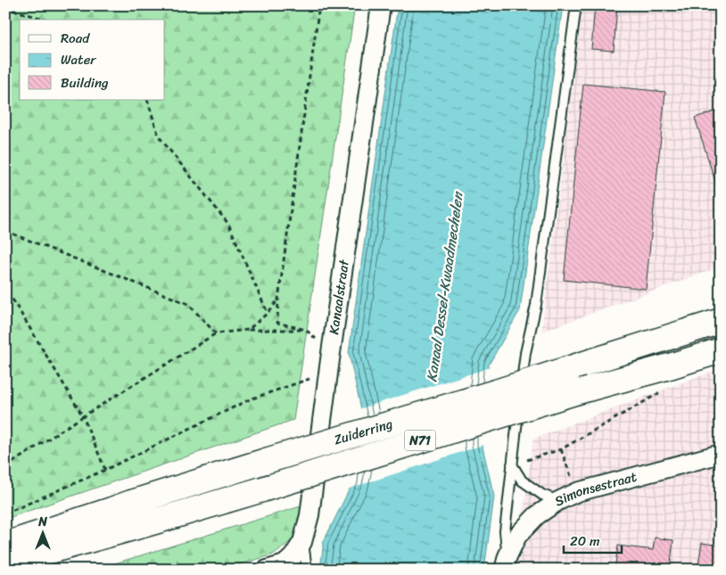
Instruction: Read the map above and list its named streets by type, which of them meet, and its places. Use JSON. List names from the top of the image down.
{
  "streets": {
    "highway": ["Zuiderring", "N71"],
    "street": ["Kanaalstraat", "Simonsestraat"]
  },
  "water": ["Kanaal Dessel-Kwaadmechelen"],
  "legend": ["Road", "Water", "Building"],
  "scale_bar": "20 m",
  "north": "top"
}
